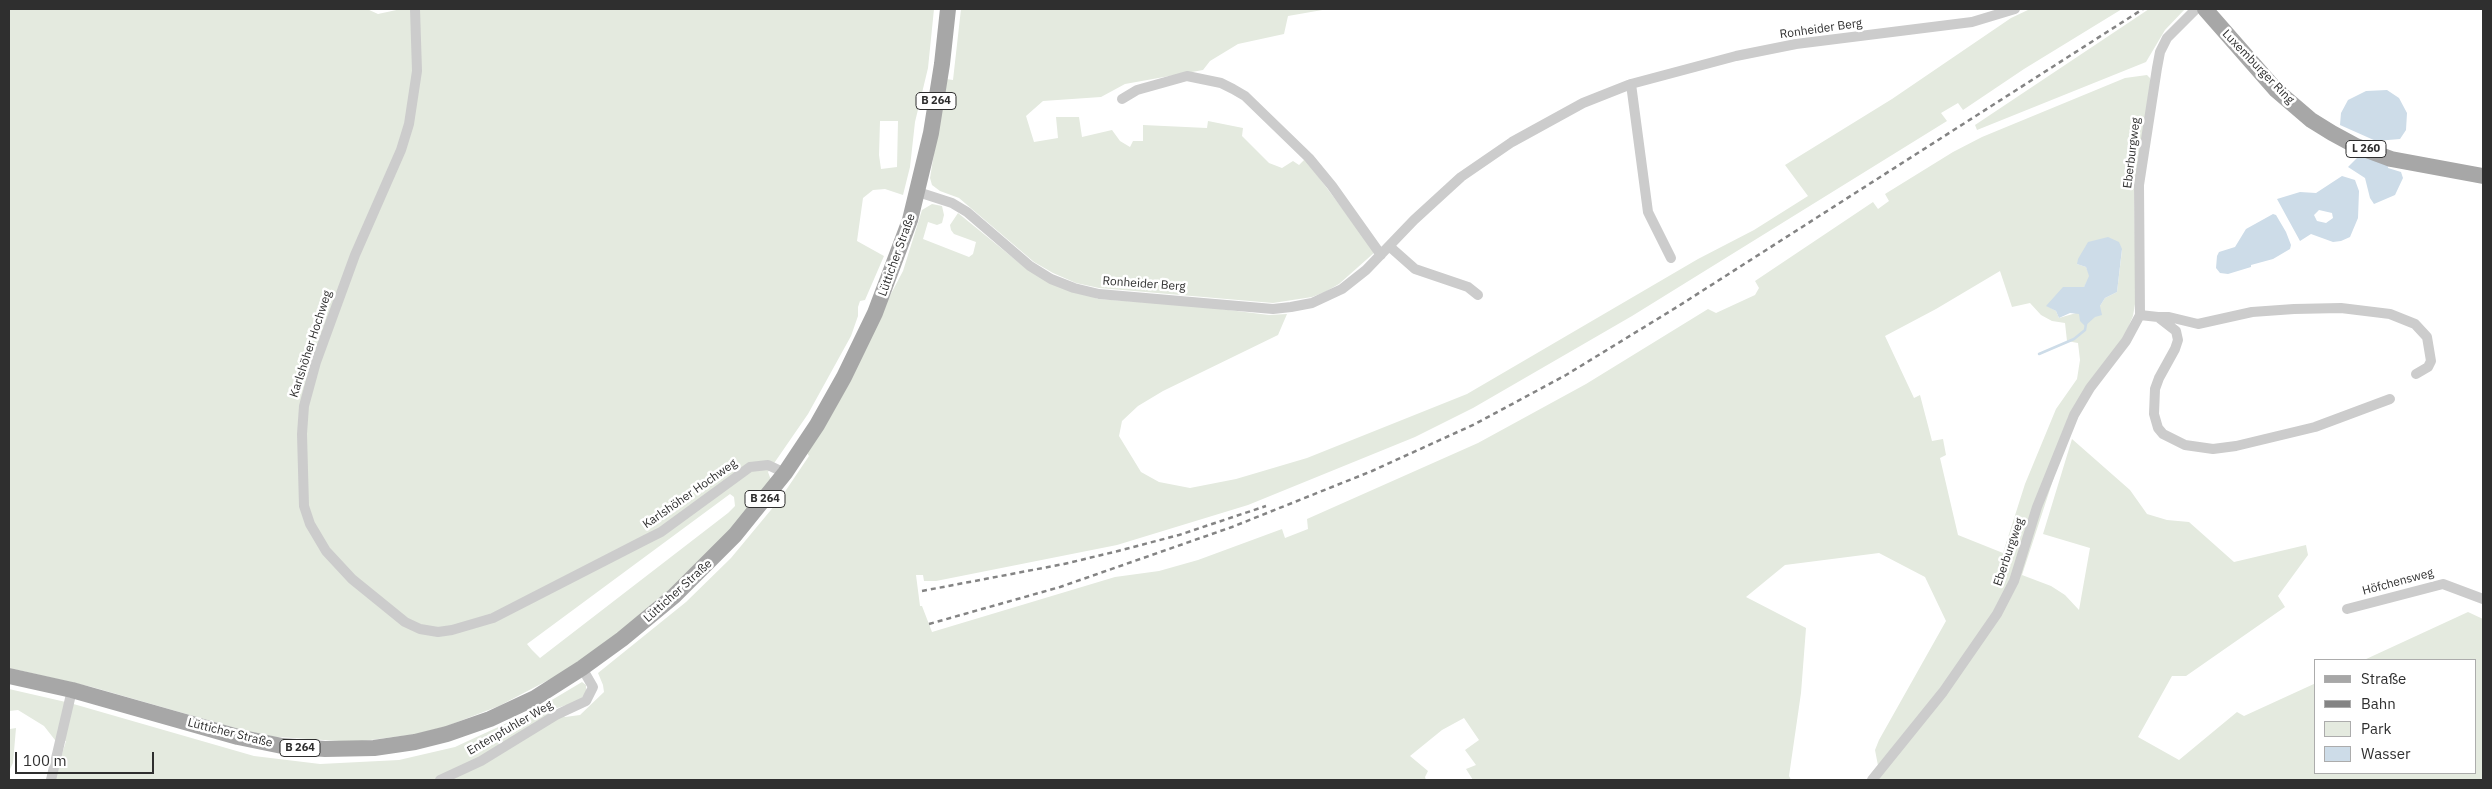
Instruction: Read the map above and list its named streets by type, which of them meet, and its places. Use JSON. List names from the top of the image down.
{
  "streets": {
    "main road": [
      "Luxemburger Ring",
      "B 264",
      "L 260",
      "Lütticher Straße"
    ],
    "street": [
      "Ronheider Berg",
      "Eberburgweg",
      "Karlshöher Hochweg",
      "Höfchensweg",
      "Entenpfuhler Weg"
    ]
  },
  "crossings": [
    ["Ronheider Berg", "Lütticher Straße"],
    ["Lütticher Straße", "Karlshöher Hochweg"],
    ["Lütticher Straße", "Entenpfuhler Weg"]
  ],
  "legend": [
    "Straße",
    "Bahn",
    "Park",
    "Wasser"
  ],
  "scale_bar": "100 m"
}
